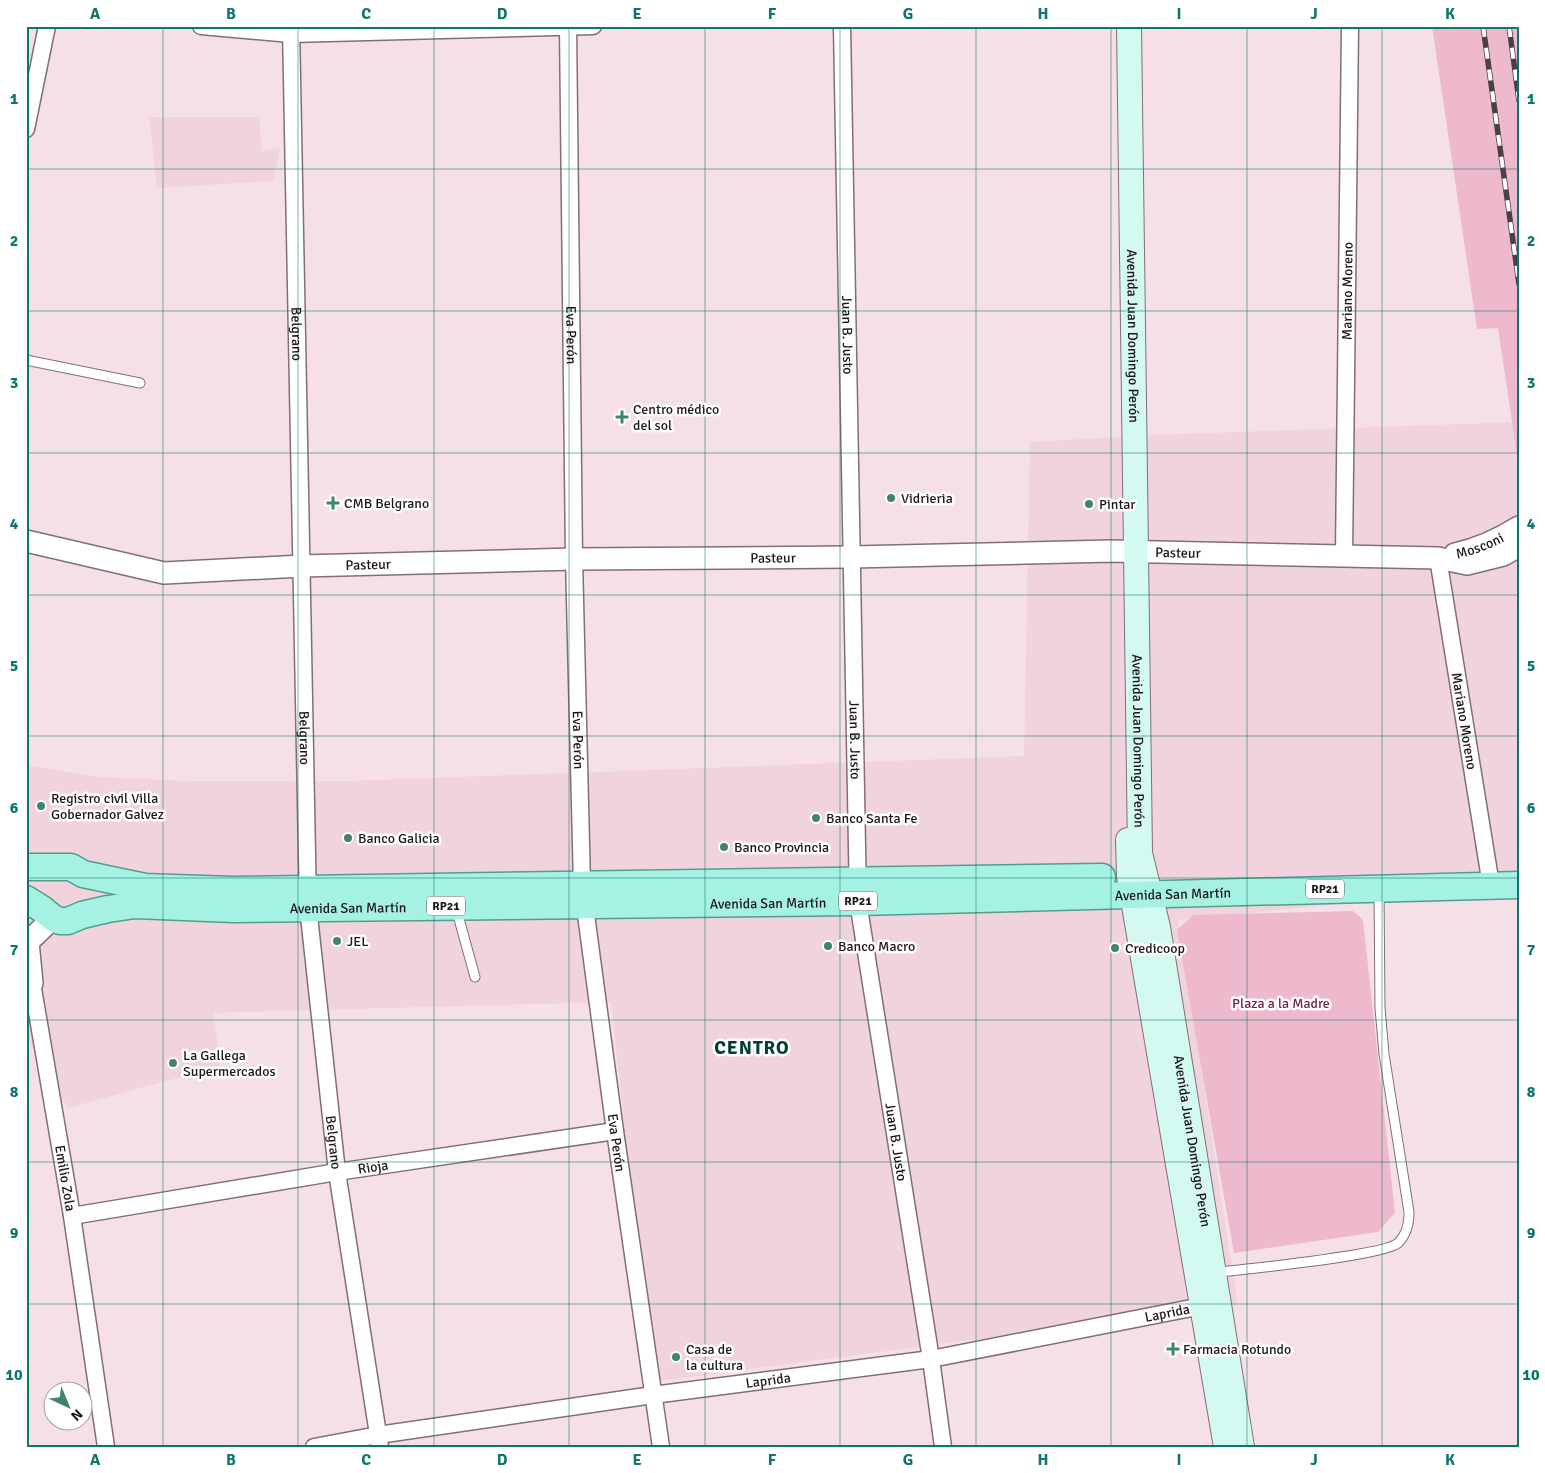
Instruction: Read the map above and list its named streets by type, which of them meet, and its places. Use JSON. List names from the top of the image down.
{
  "streets": {
    "main road": ["Avenida Juan Domingo Perón", "RP21", "Avenida San Martín"],
    "street": [
      "Mariano Moreno",
      "Belgrano",
      "Eva Perón",
      "Juan B. Justo",
      "Mosconi",
      "Pasteur",
      "Rioja",
      "Emilio Zola",
      "Laprida"
    ]
  },
  "crossings": [
    ["Mariano Moreno", "Mosconi"],
    ["Mariano Moreno", "Pasteur"],
    ["Mariano Moreno", "Avenida San Martín"],
    ["Belgrano", "Pasteur"],
    ["Belgrano", "Avenida San Martín"],
    ["Belgrano", "Rioja"],
    ["Belgrano", "Laprida"],
    ["Eva Perón", "Pasteur"],
    ["Eva Perón", "Avenida San Martín"],
    ["Eva Perón", "Rioja"],
    ["Eva Perón", "Laprida"],
    ["Juan B. Justo", "Pasteur"],
    ["Juan B. Justo", "Avenida San Martín"],
    ["Juan B. Justo", "Laprida"],
    ["Avenida Juan Domingo Perón", "Pasteur"],
    ["Avenida Juan Domingo Perón", "Avenida San Martín"],
    ["Avenida Juan Domingo Perón", "Laprida"],
    ["Mosconi", "Pasteur"],
    ["Avenida San Martín", "Emilio Zola"],
    ["Rioja", "Emilio Zola"]
  ],
  "districts": ["CENTRO"],
  "parks": ["Plaza a la Madre"],
  "places": {
    "health": ["Centro médico del sol", "CMB Belgrano", "Farmacia Rotundo"],
    "other": [
      "Vidrieria",
      "Pintar",
      "Registro civil Villa Gobernador Galvez",
      "Banco Santa Fe",
      "Banco Galicia",
      "Banco Provincia",
      "JEL",
      "Banco Macro",
      "Credicoop",
      "La Gallega Supermercados",
      "Casa de la cultura"
    ]
  },
  "north": "bottom right",
  "grid": {
    "columns": [
      "A",
      "B",
      "C",
      "D",
      "E",
      "F",
      "G",
      "H",
      "I",
      "J",
      "K"
    ],
    "rows": [
      "1",
      "2",
      "3",
      "4",
      "5",
      "6",
      "7",
      "8",
      "9",
      "10"
    ]
  }
}
